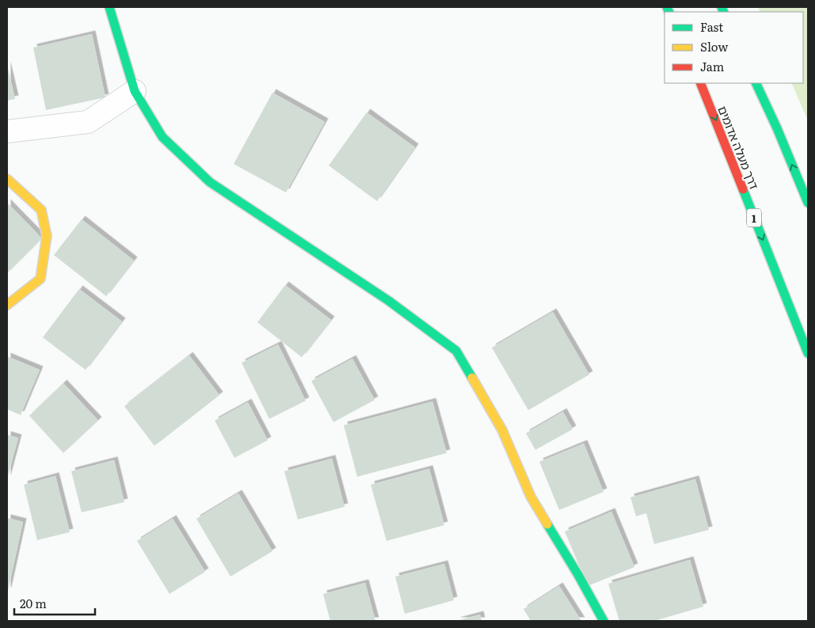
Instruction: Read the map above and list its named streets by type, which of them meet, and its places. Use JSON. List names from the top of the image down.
{
  "streets": {
    "main road": ["דרך מעלה אדומים", "1"]
  },
  "legend": ["Fast", "Slow", "Jam"],
  "scale_bar": "20 m"
}
